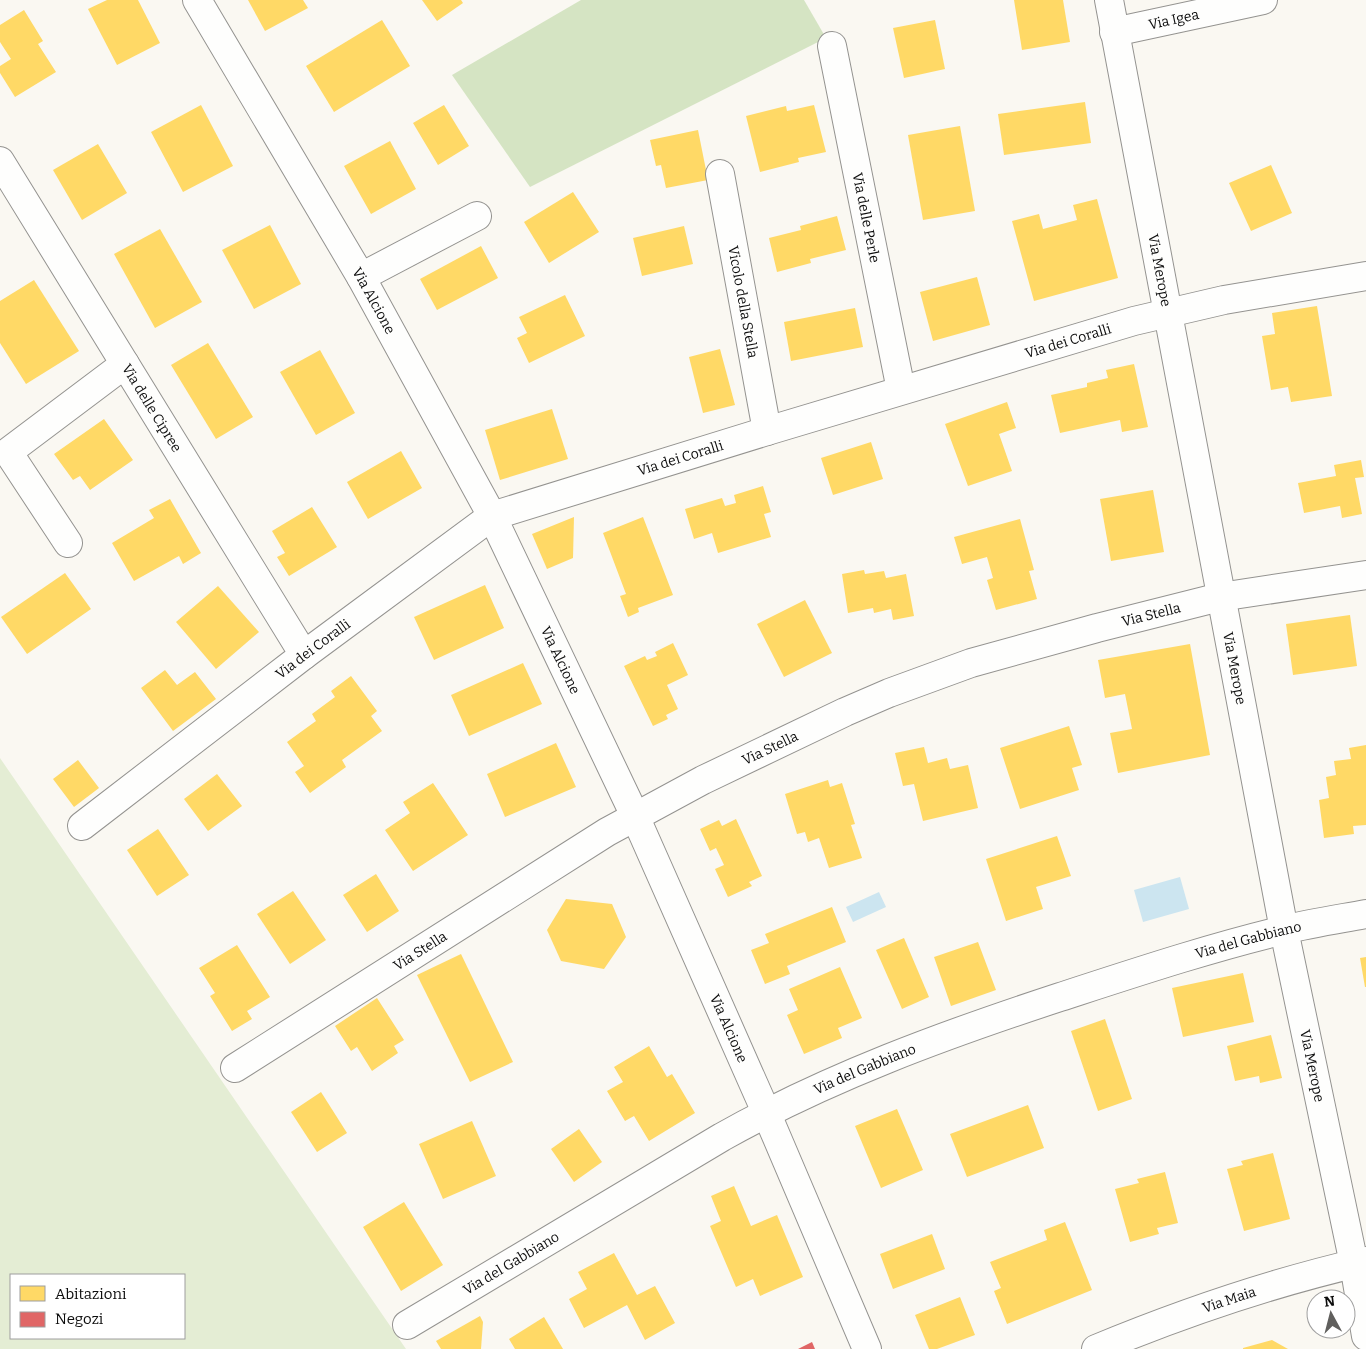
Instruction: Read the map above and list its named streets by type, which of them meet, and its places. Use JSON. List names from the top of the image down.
{
  "streets": {
    "street": [
      "Via Igea",
      "Via delle Perle",
      "Via Merope",
      "Via Alcione",
      "Vicolo della Stella",
      "Via dei Coralli",
      "Via delle Cipree",
      "Via Stella",
      "Via del Gabbiano",
      "Via Maia"
    ]
  },
  "crossings": [
    ["Via Igea", "Via Merope"],
    ["Via delle Perle", "Via dei Coralli"],
    ["Via Merope", "Via dei Coralli"],
    ["Via Merope", "Via Stella"],
    ["Via Merope", "Via del Gabbiano"],
    ["Via Merope", "Via Maia"],
    ["Via Alcione", "Via dei Coralli"],
    ["Via Alcione", "Via Stella"],
    ["Via Alcione", "Via del Gabbiano"],
    ["Vicolo della Stella", "Via dei Coralli"],
    ["Via dei Coralli", "Via delle Cipree"]
  ],
  "legend": ["Abitazioni", "Negozi"],
  "north": "top"
}
